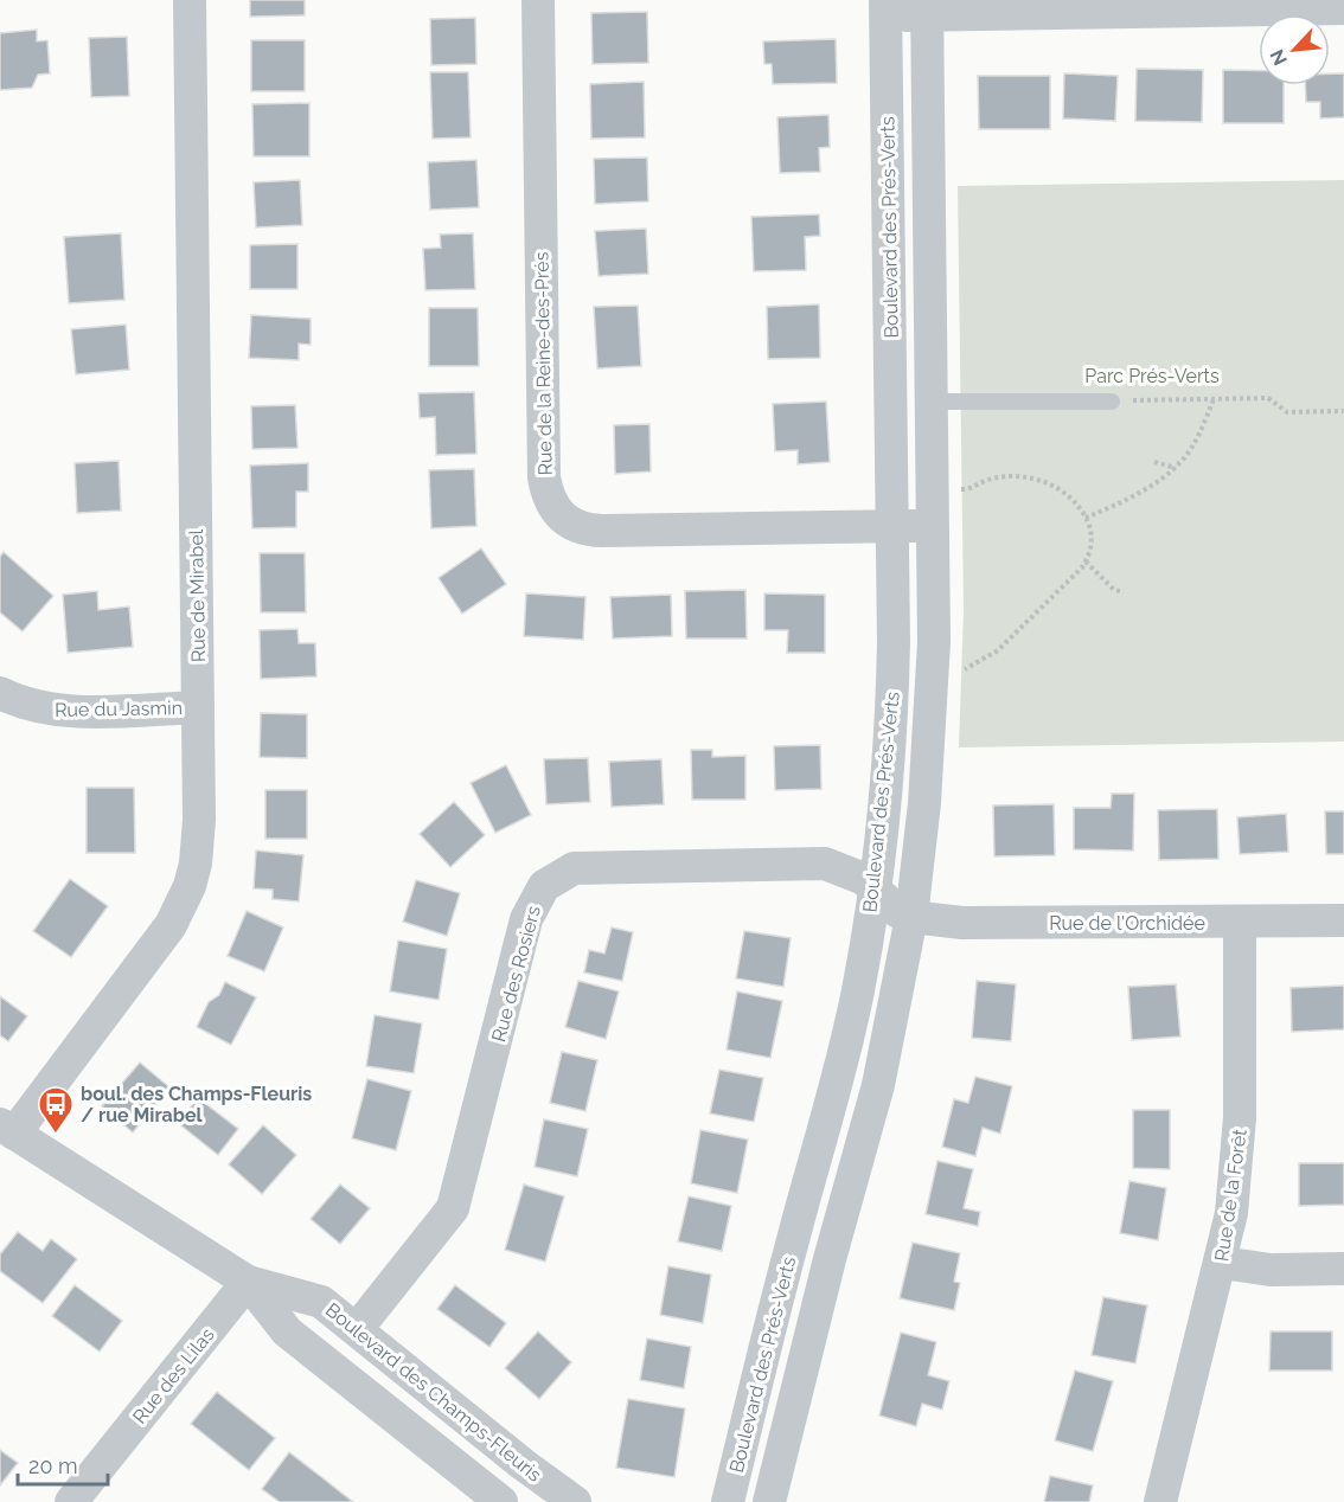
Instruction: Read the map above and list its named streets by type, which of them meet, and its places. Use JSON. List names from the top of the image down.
{
  "streets": {
    "street": [
      "Boulevard des Prés-Verts",
      "Rue de la Reine-des-Prés",
      "Rue de Mirabel",
      "Rue du Jasmin",
      "Rue de l'Orchidée",
      "Rue des Rosiers",
      "Rue de la Forêt",
      "Rue des Lilas",
      "Boulevard des Champs-Fleuris"
    ]
  },
  "crossings": [
    ["Boulevard des Prés-Verts", "Rue de la Reine-des-Prés"],
    ["Boulevard des Prés-Verts", "Rue de l'Orchidée"],
    ["Boulevard des Prés-Verts", "Rue des Rosiers"],
    ["Rue de Mirabel", "Rue du Jasmin"],
    ["Rue de Mirabel", "Boulevard des Champs-Fleuris"],
    ["Rue de l'Orchidée", "Rue des Rosiers"],
    ["Rue de l'Orchidée", "Rue de la Forêt"],
    ["Rue des Rosiers", "Boulevard des Champs-Fleuris"],
    ["Rue des Lilas", "Boulevard des Champs-Fleuris"]
  ],
  "parks": ["Parc Prés-Verts"],
  "places": {
    "bus stop": ["boul. des Champs-Fleuris / rue Mirabel"]
  },
  "scale_bar": "20 m",
  "north": "bottom left"
}
